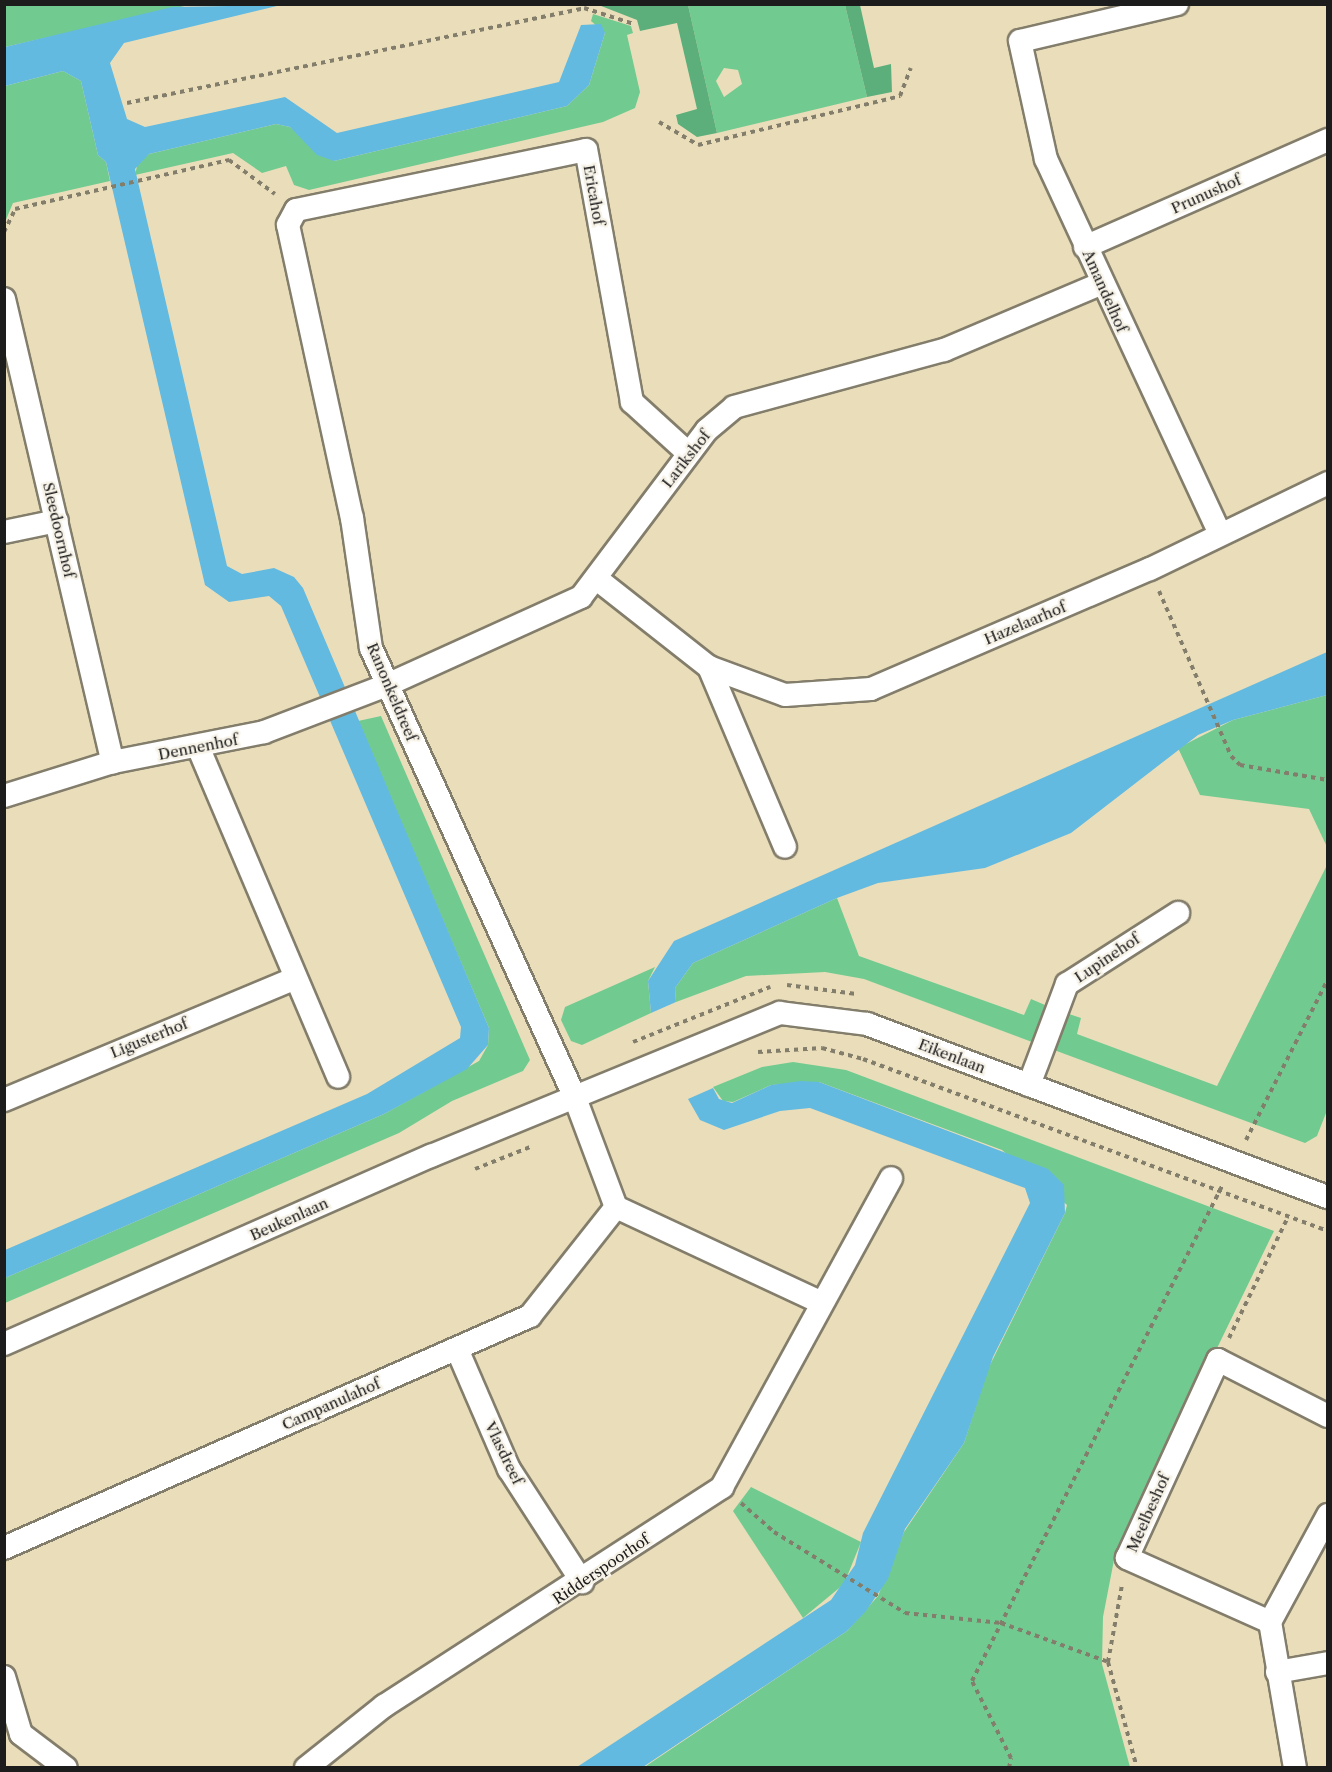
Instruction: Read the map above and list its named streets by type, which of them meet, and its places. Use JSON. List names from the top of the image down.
{
  "streets": {
    "street": [
      "Prunushof",
      "Ericahof",
      "Amandelhof",
      "Larikshof",
      "Sleedoornhof",
      "Hazelaarhof",
      "Ranonkeldreef",
      "Dennenhof",
      "Lupinehof",
      "Ligusterhof",
      "Eikenlaan",
      "Beukenlaan",
      "Campanulahof",
      "Vlasdreef",
      "Meelbeshof",
      "Ridderspoorhof"
    ]
  },
  "crossings": [
    ["Prunushof", "Amandelhof"],
    ["Ericahof", "Larikshof"],
    ["Ericahof", "Ranonkeldreef"],
    ["Amandelhof", "Larikshof"],
    ["Amandelhof", "Hazelaarhof"],
    ["Larikshof", "Hazelaarhof"],
    ["Larikshof", "Ranonkeldreef"],
    ["Larikshof", "Dennenhof"],
    ["Sleedoornhof", "Dennenhof"],
    ["Ranonkeldreef", "Dennenhof"],
    ["Ranonkeldreef", "Eikenlaan"],
    ["Ranonkeldreef", "Beukenlaan"],
    ["Lupinehof", "Eikenlaan"],
    ["Eikenlaan", "Beukenlaan"],
    ["Campanulahof", "Vlasdreef"],
    ["Vlasdreef", "Ridderspoorhof"]
  ]
}
